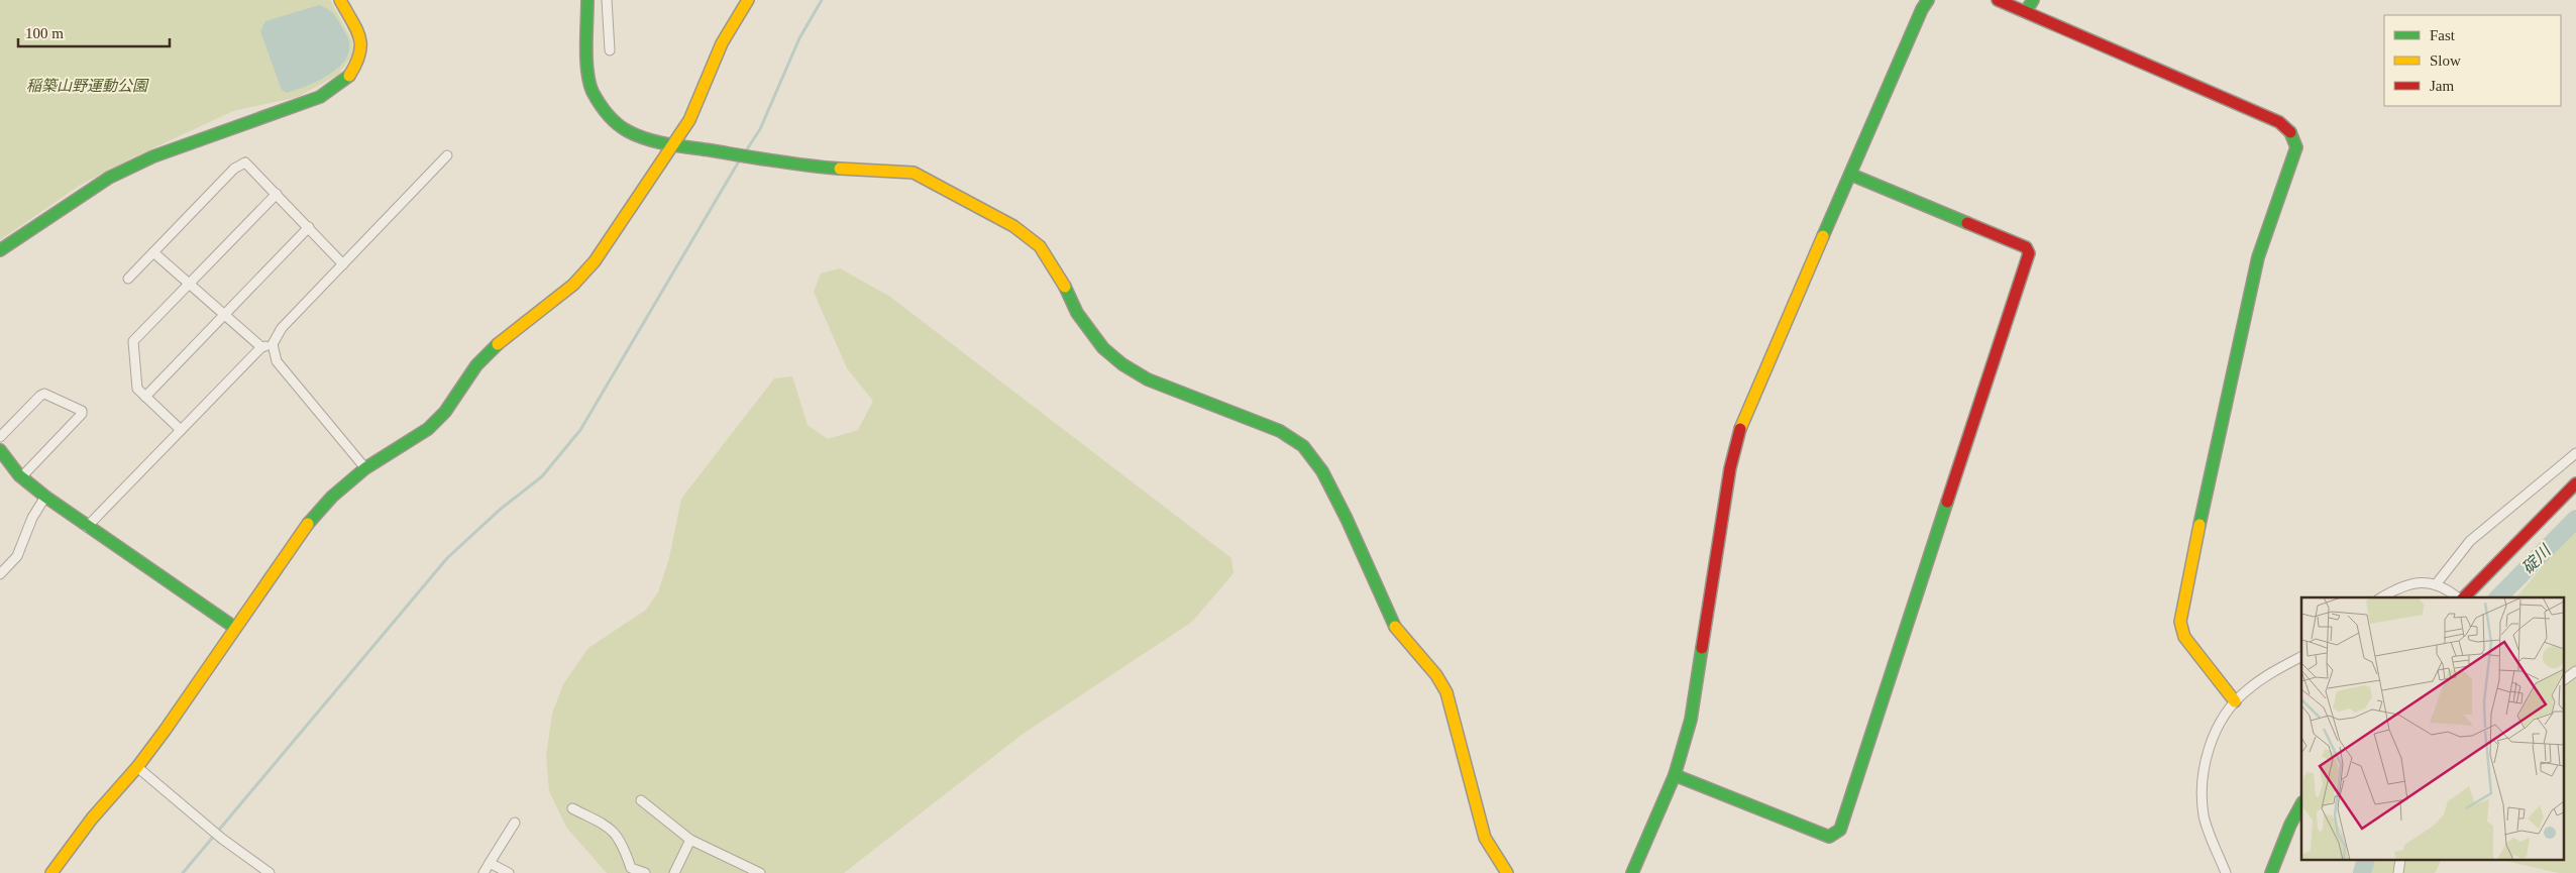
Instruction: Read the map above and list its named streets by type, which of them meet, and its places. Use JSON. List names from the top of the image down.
{
  "water": ["碇川"],
  "parks": ["稲築山野運動公園"],
  "legend": ["Fast", "Slow", "Jam"],
  "scale_bar": "100 m"
}
